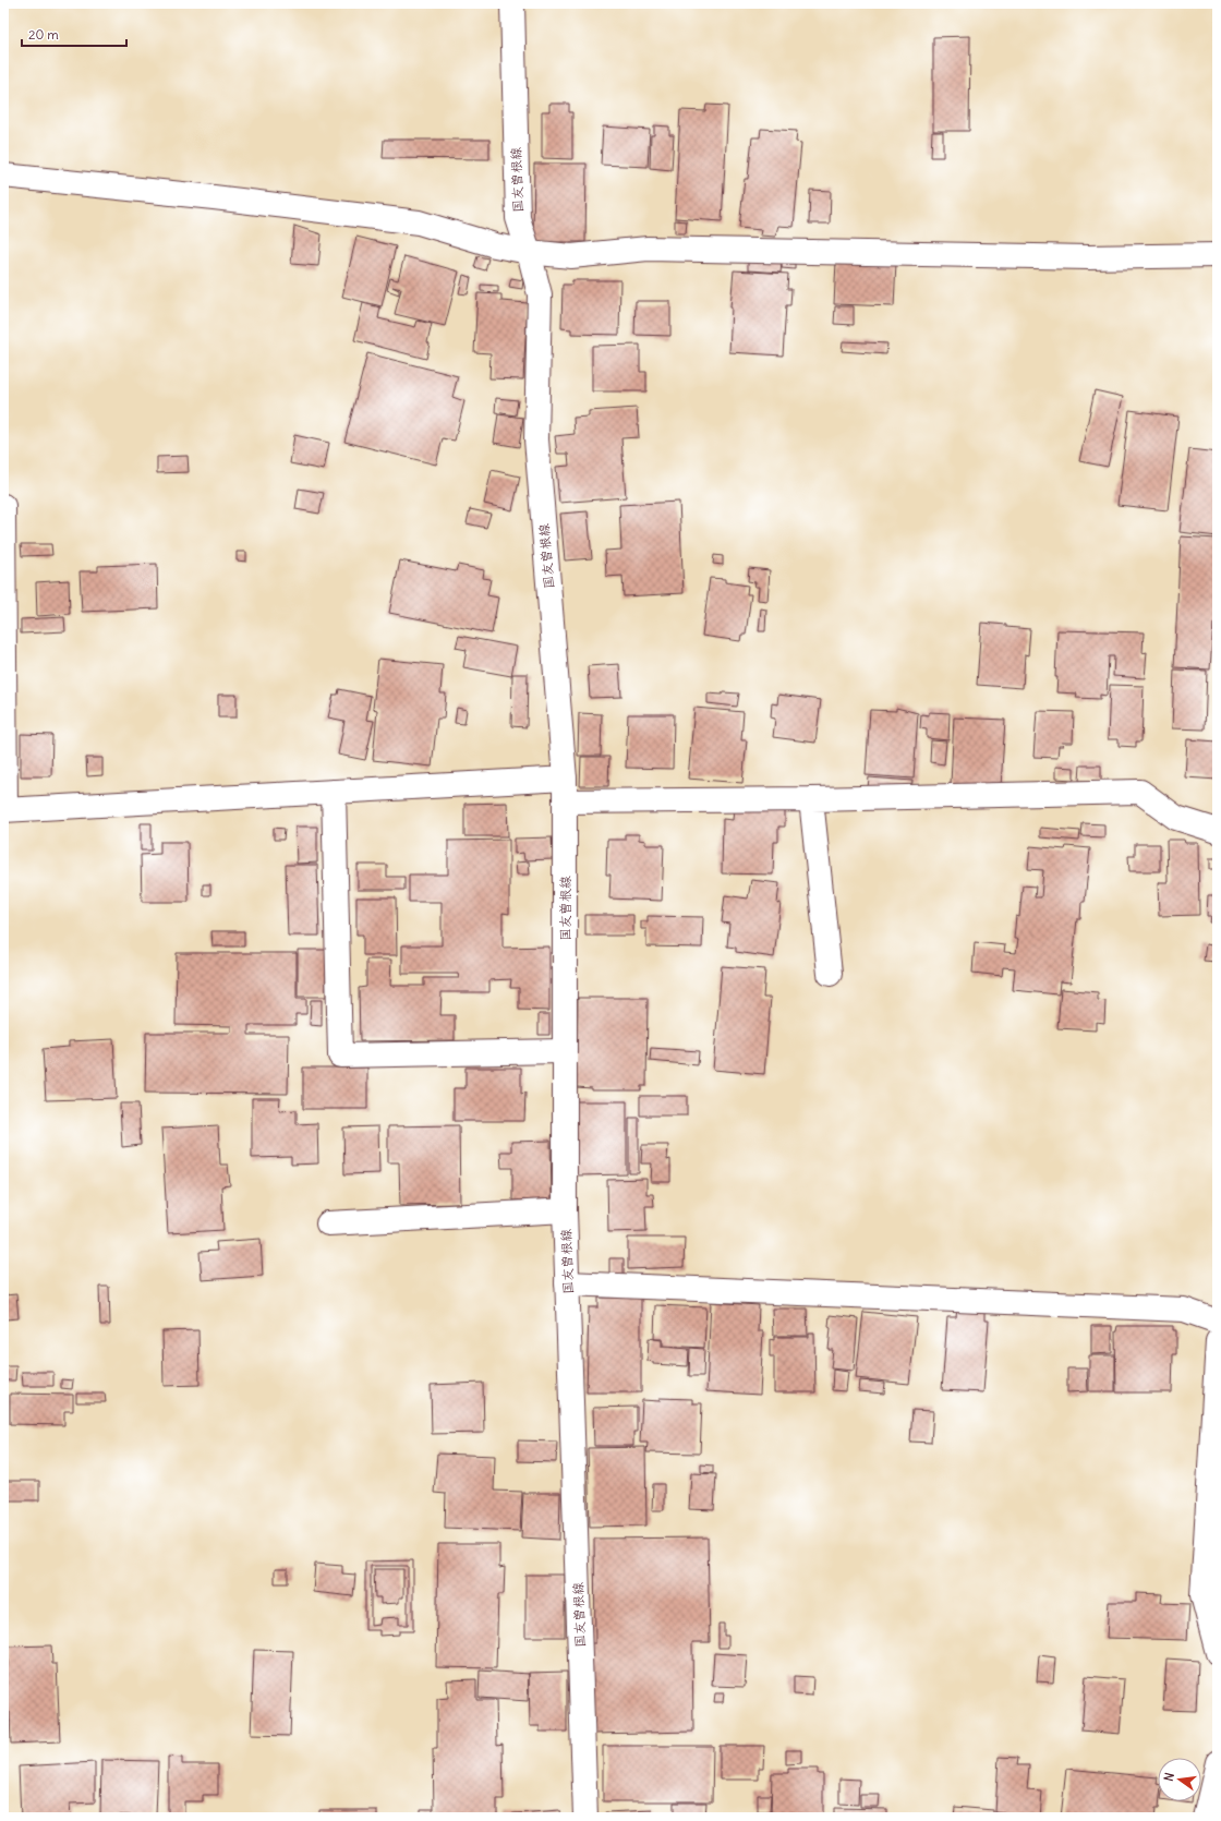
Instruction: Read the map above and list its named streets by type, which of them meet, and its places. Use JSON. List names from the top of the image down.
{
  "streets": {
    "street": ["国友曽根線"]
  },
  "scale_bar": "20 m",
  "north": "left"
}
